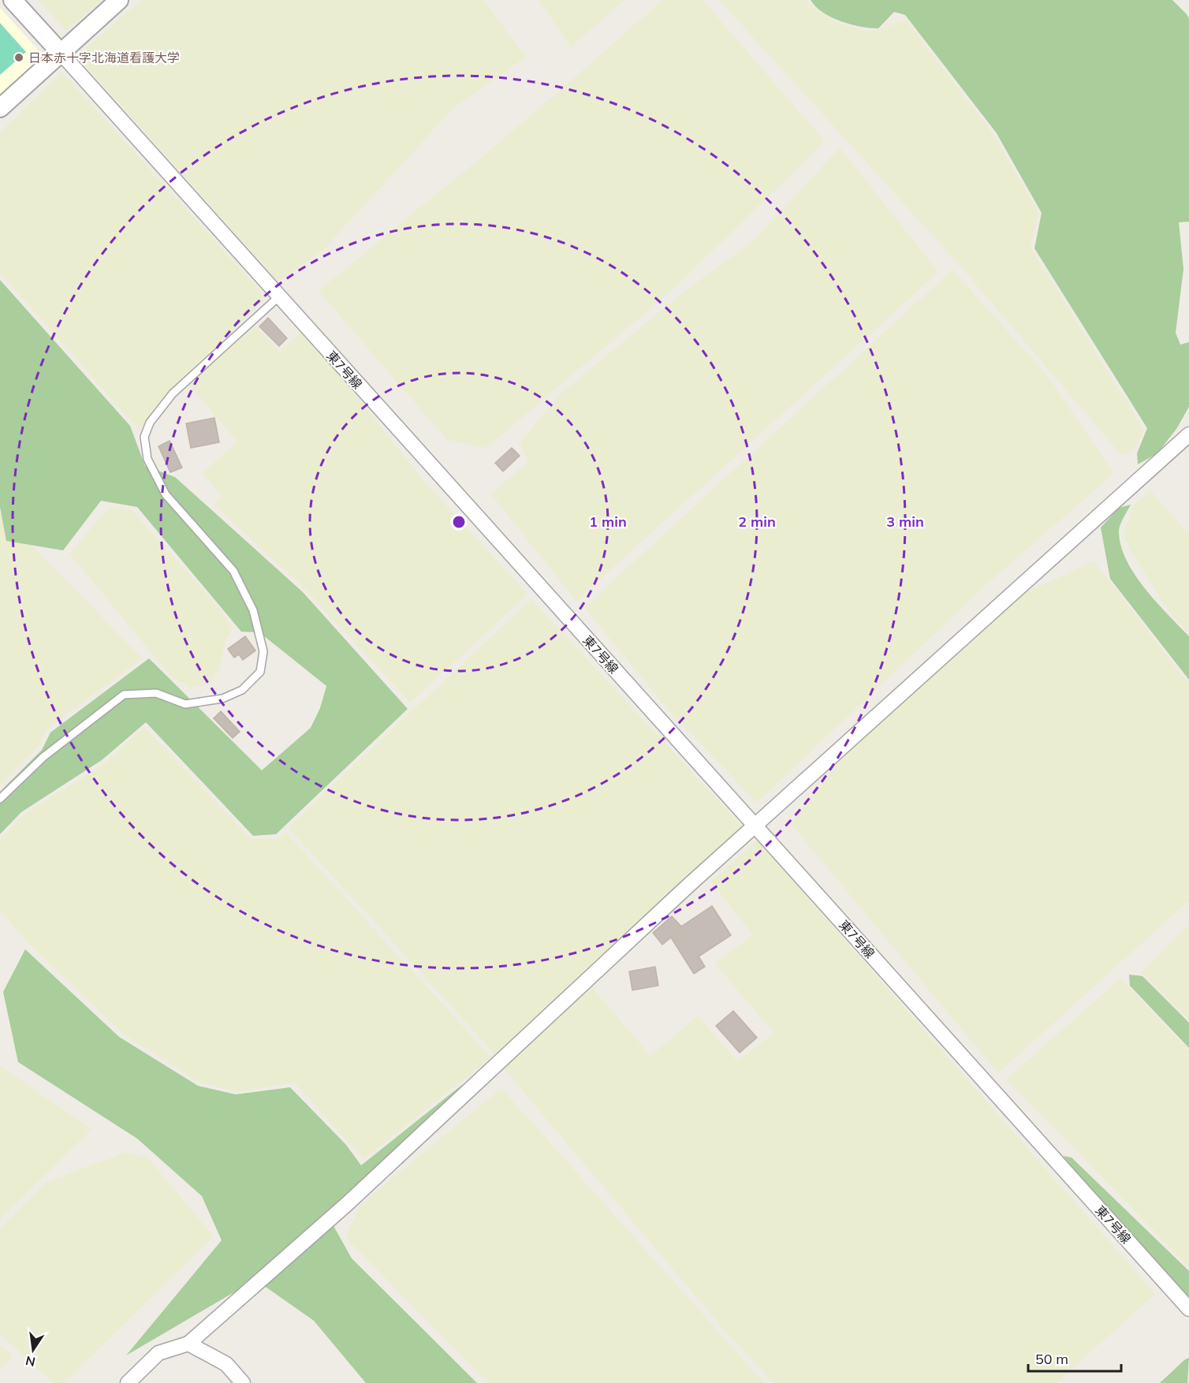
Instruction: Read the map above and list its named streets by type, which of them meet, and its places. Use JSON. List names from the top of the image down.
{
  "streets": {
    "street": ["東7号線"]
  },
  "places": ["日本赤十字北海道看護大学"],
  "scale_bar": "50 m",
  "north": "bottom",
  "rings": ["1 min", "2 min", "3 min"]
}
